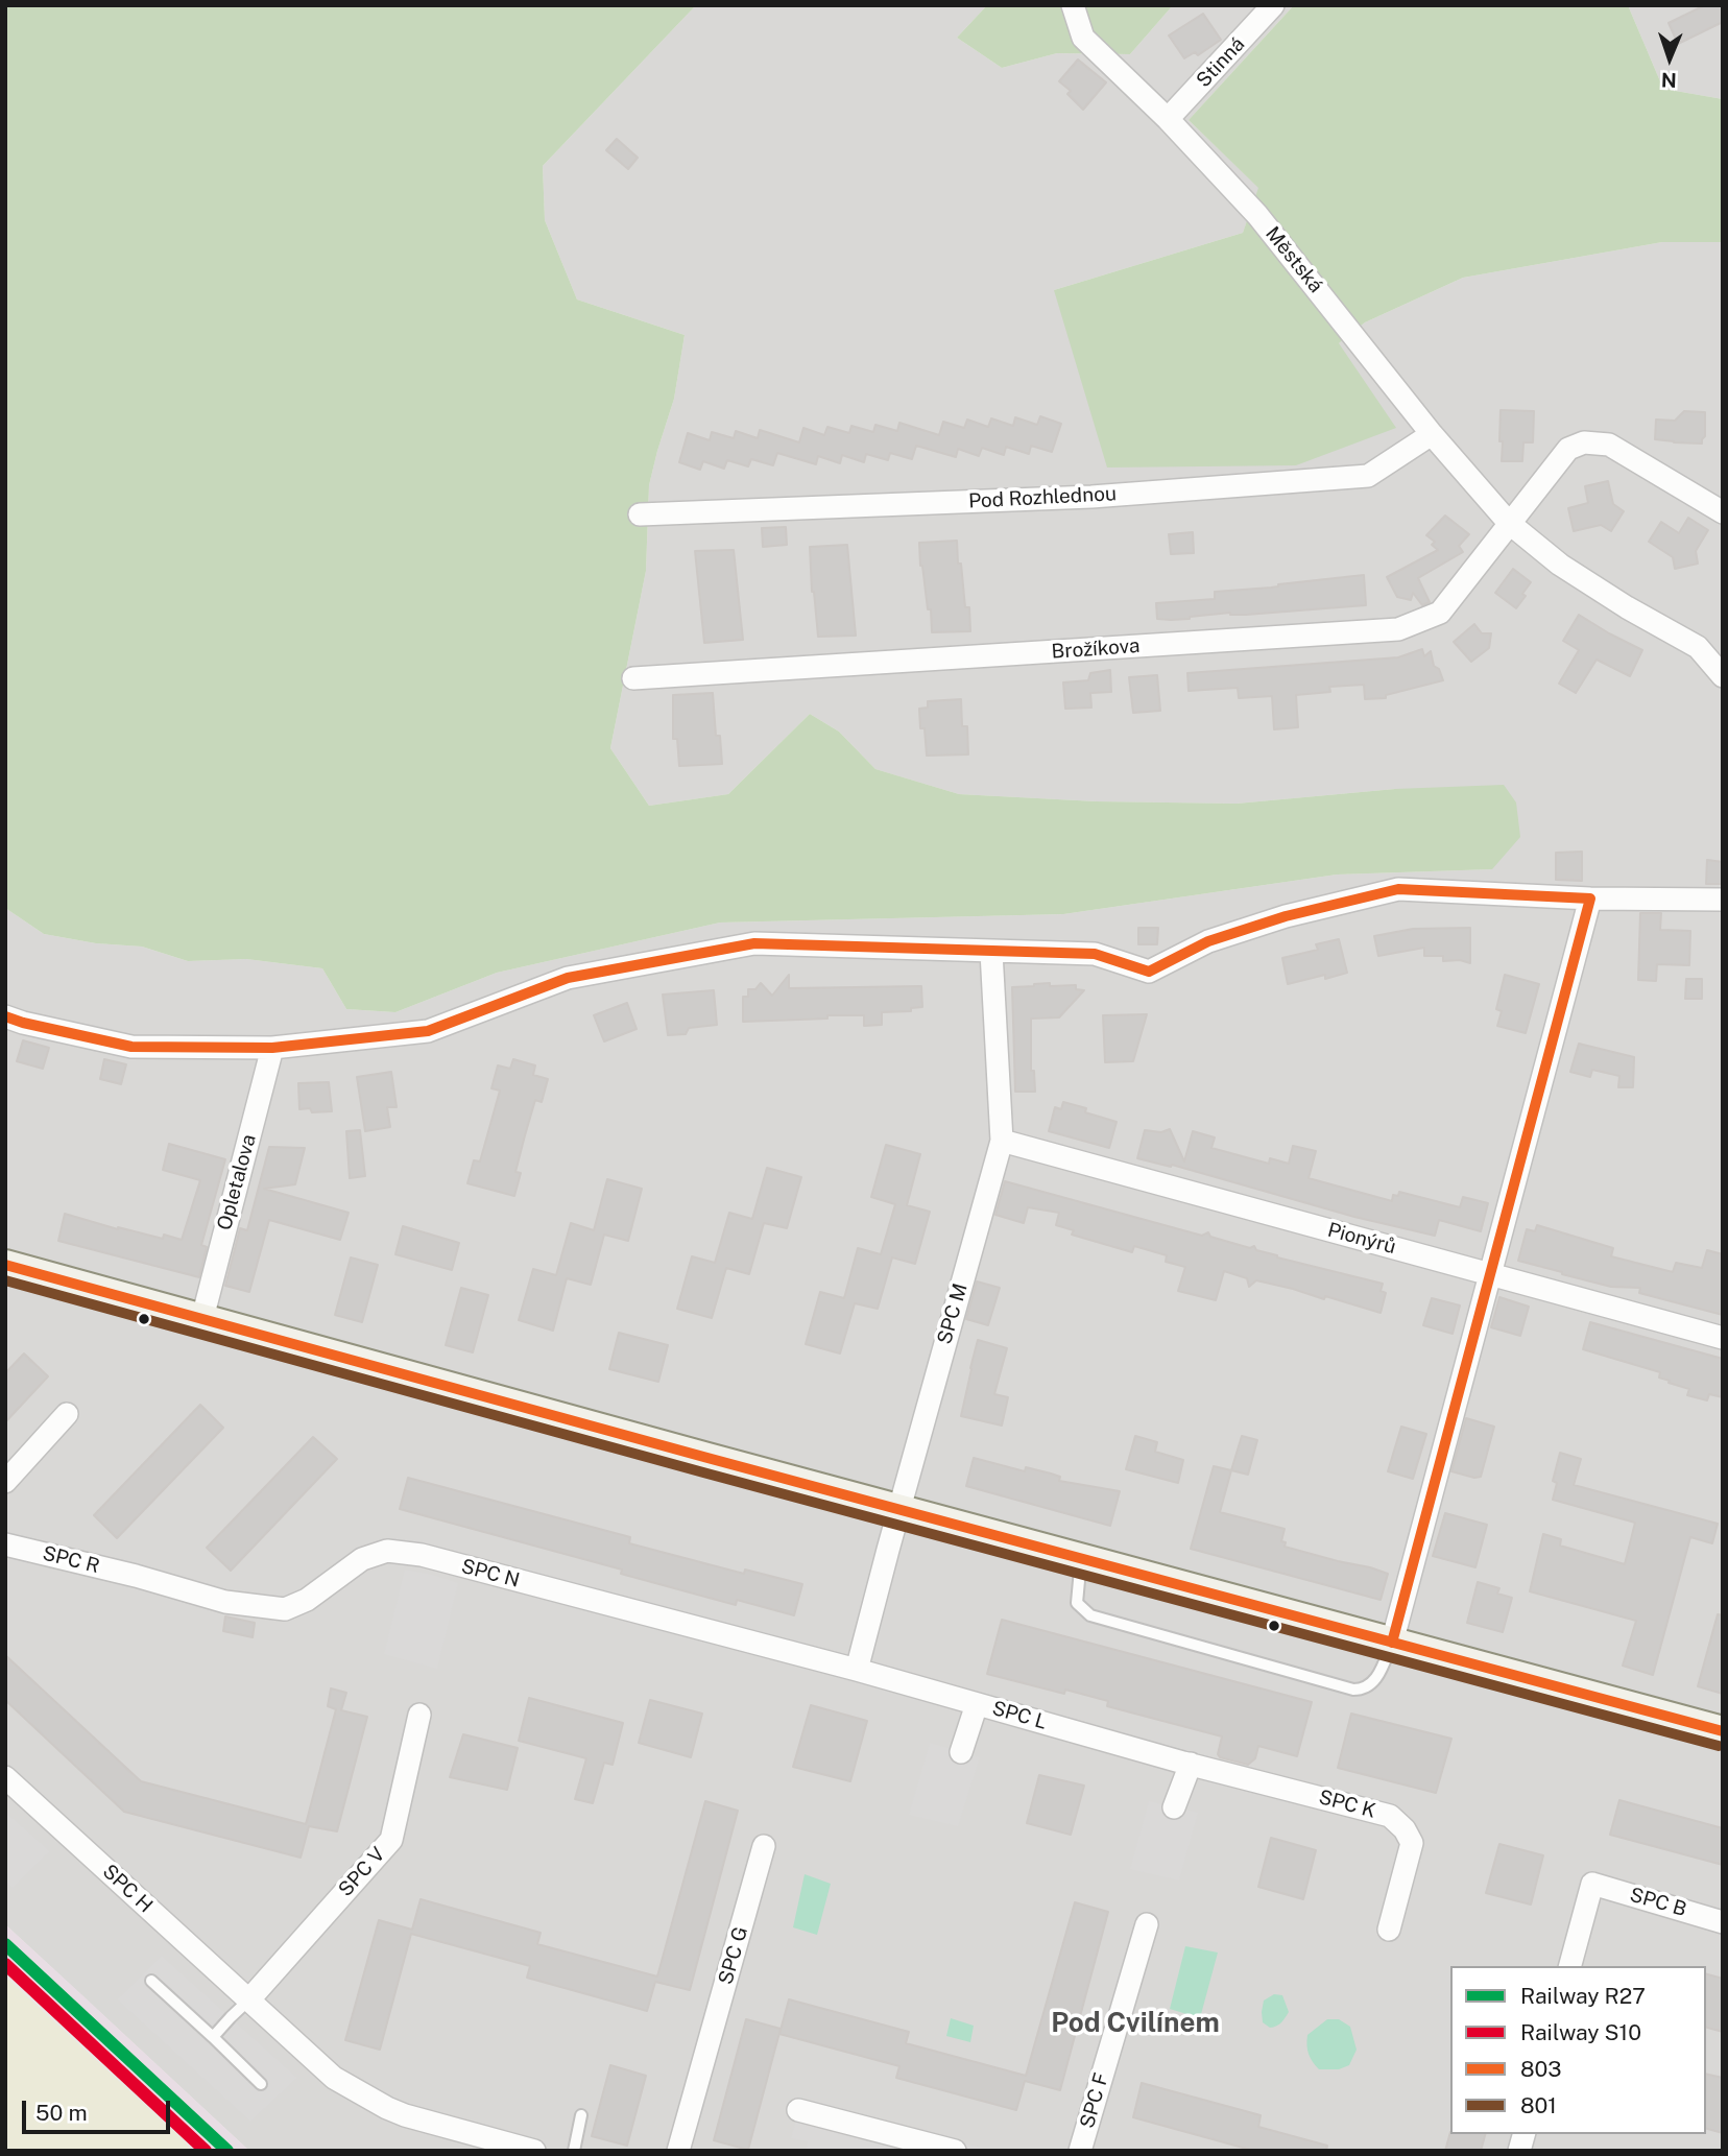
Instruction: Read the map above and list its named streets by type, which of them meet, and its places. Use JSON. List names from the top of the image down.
{
  "streets": {
    "street": [
      "Stinná",
      "Městská",
      "Pod Rozhlednou",
      "Brožíkova",
      "Opletalova",
      "Pionýrů",
      "SPC M",
      "SPC R",
      "SPC N",
      "SPC L",
      "SPC K",
      "SPC V",
      "SPC H",
      "SPC B",
      "SPC G",
      "SPC F"
    ]
  },
  "crossings": [
    ["Stinná", "Městská"],
    ["Městská", "Pod Rozhlednou"],
    ["Městská", "Brožíkova"],
    ["Pionýrů", "SPC M"],
    ["SPC M", "SPC N"],
    ["SPC M", "SPC L"],
    ["SPC R", "SPC N"],
    ["SPC N", "SPC L"],
    ["SPC L", "SPC K"],
    ["SPC V", "SPC H"]
  ],
  "districts": ["Pod Cvilínem"],
  "lines": [
    "transit line 803",
    "transit line 801",
    "rail line R27",
    "rail line S10"
  ],
  "legend": [
    "Railway R27",
    "Railway S10",
    "803",
    "801"
  ],
  "scale_bar": "50 m",
  "north": "bottom"
}
